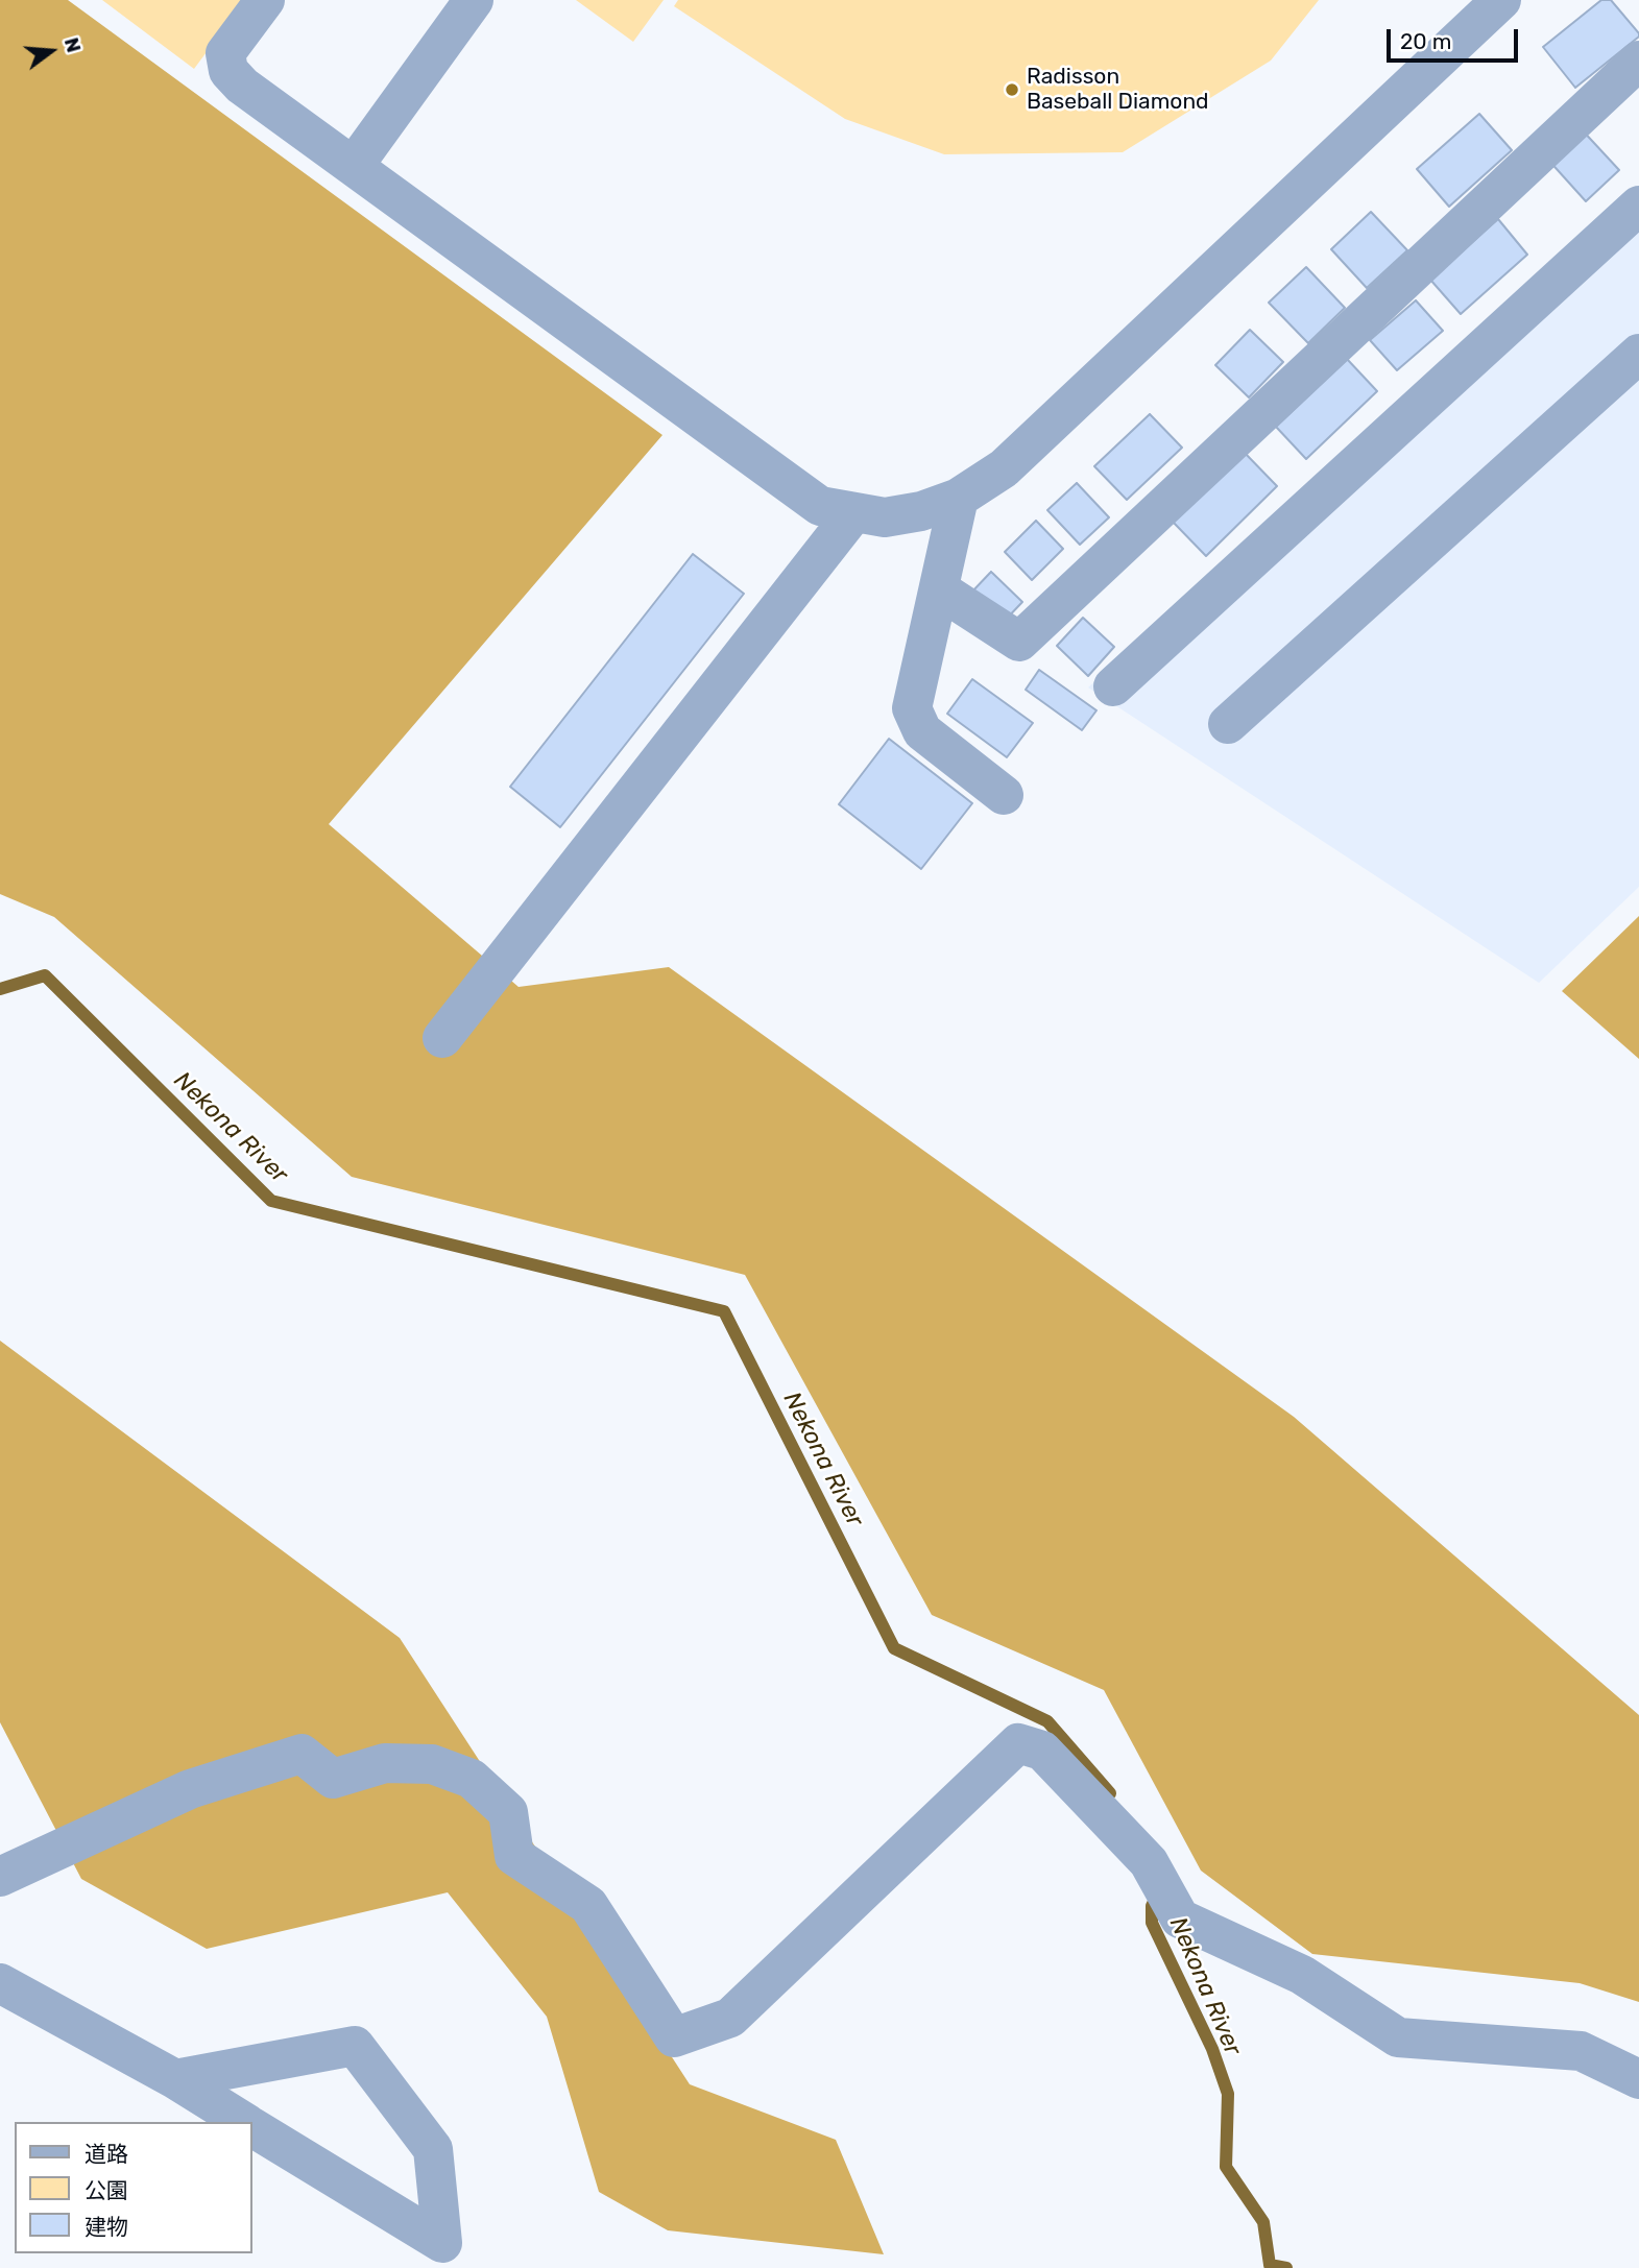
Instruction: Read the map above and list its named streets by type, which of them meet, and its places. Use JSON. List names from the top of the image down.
{
  "water": ["Nekona River"],
  "places": ["Radisson Baseball Diamond"],
  "legend": ["道路", "公園", "建物"],
  "scale_bar": "20 m",
  "north": "right"
}
